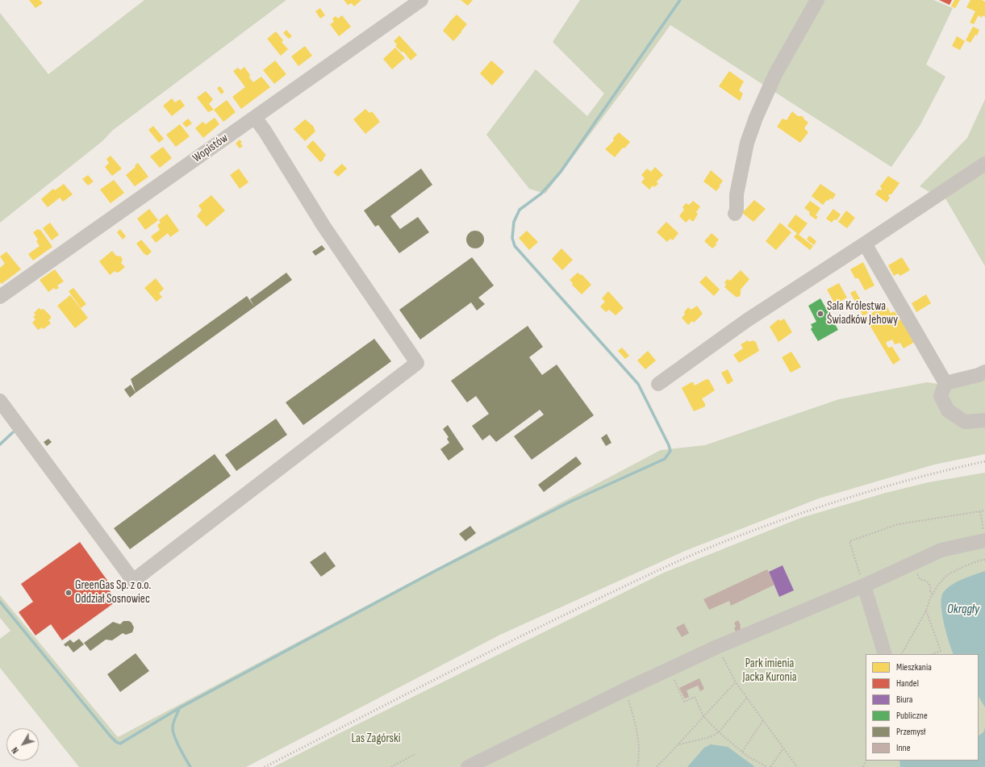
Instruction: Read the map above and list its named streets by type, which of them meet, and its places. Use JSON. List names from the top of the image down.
{
  "streets": {
    "street": ["Wopistów"]
  },
  "water": ["Okrągły"],
  "parks": ["Park imienia Jacka Kuronia", "Las Zagórski"],
  "places": ["Sala Królestwa Świadków Jehowy", "GreenGas Sp. z o.o. Oddział Sosnowiec"],
  "legend": [
    "Mieszkania",
    "Handel",
    "Biura",
    "Publiczne",
    "Przemysł",
    "Inne"
  ],
  "north": "bottom left"
}
